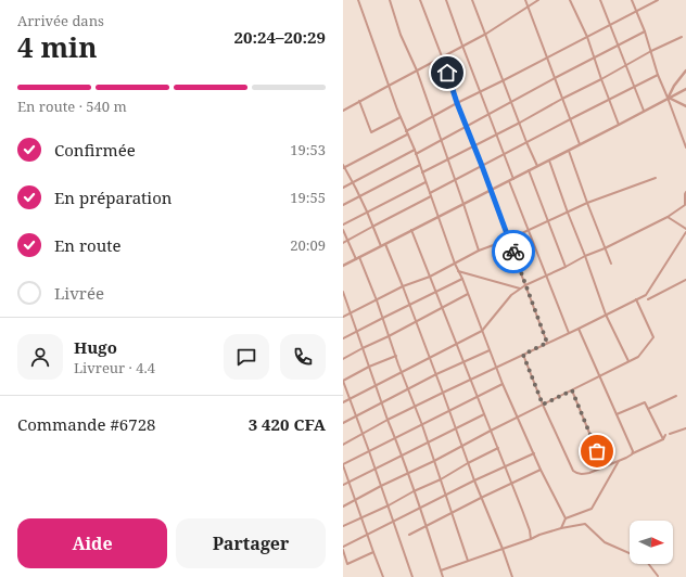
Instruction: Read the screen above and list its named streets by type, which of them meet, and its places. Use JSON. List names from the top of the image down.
{
  "north": "right",
  "page": {
    "heading": ["4 min", "Arrivée dans", "20:24–20:29"],
    "panel": [
      "Hugo",
      "Livreur · 4.4",
      "Commande #6728",
      "3 420 CFA"
    ],
    "bar": "En route · 540 m",
    "list": [
      ["Confirmée", "19:53"],
      ["En préparation", "19:55"],
      ["En route", "20:09"],
      "Livrée"
    ],
    "buttons": ["Aide", "Partager"]
  }
}
